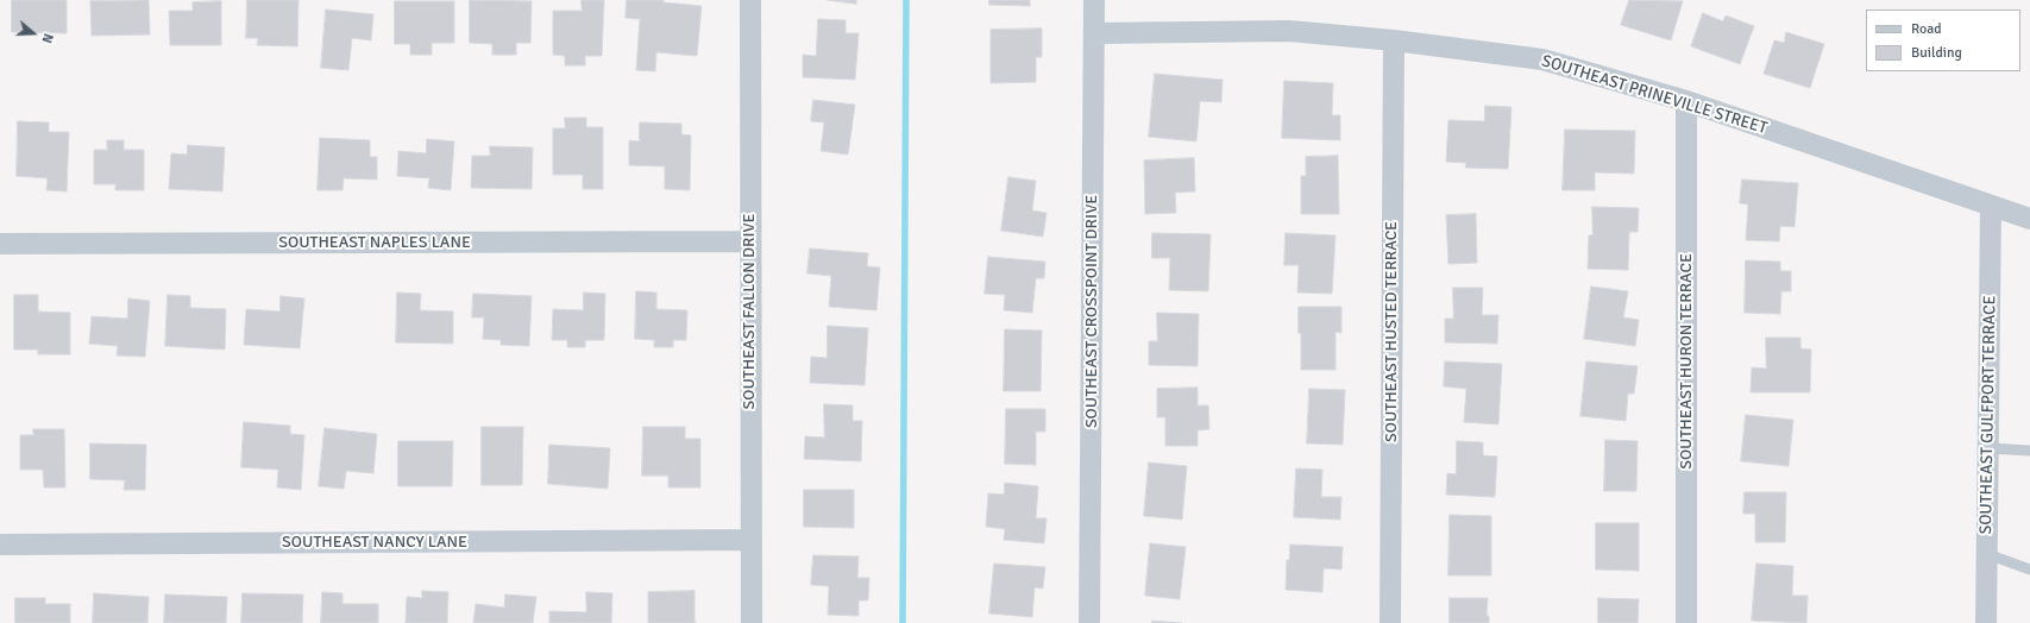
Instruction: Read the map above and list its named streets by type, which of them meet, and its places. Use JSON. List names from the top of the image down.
{
  "streets": {
    "street": [
      "SOUTHEAST PRINEVILLE STREET",
      "SOUTHEAST NAPLES LANE",
      "SOUTHEAST FALLON DRIVE",
      "SOUTHEAST CROSSPOINT DRIVE",
      "SOUTHEAST HUSTED TERRACE",
      "SOUTHEAST HURON TERRACE",
      "SOUTHEAST GULFPORT TERRACE",
      "SOUTHEAST NANCY LANE"
    ]
  },
  "crossings": [
    ["SOUTHEAST PRINEVILLE STREET", "SOUTHEAST CROSSPOINT DRIVE"],
    ["SOUTHEAST PRINEVILLE STREET", "SOUTHEAST HUSTED TERRACE"],
    ["SOUTHEAST PRINEVILLE STREET", "SOUTHEAST HURON TERRACE"],
    ["SOUTHEAST PRINEVILLE STREET", "SOUTHEAST GULFPORT TERRACE"],
    ["SOUTHEAST NAPLES LANE", "SOUTHEAST FALLON DRIVE"],
    ["SOUTHEAST FALLON DRIVE", "SOUTHEAST NANCY LANE"]
  ],
  "legend": ["Road", "Building"],
  "north": "right"
}
